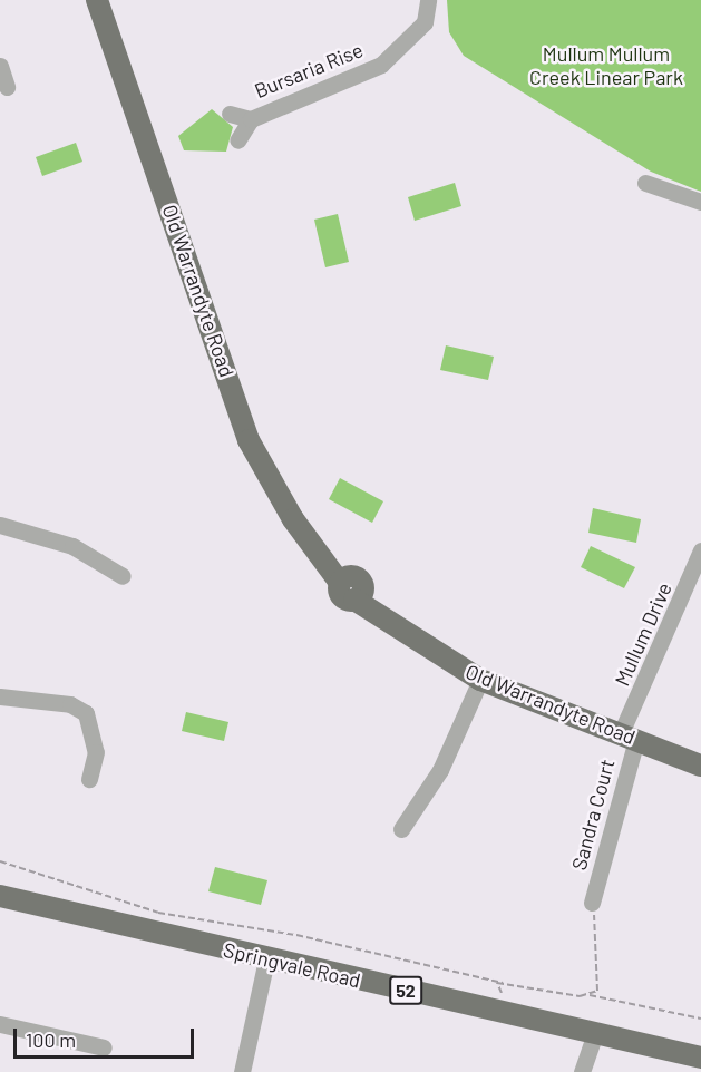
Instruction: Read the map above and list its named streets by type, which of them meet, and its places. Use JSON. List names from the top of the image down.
{
  "streets": {
    "main road": ["Old Warrandyte Road", "Springvale Road", "52"],
    "street": ["Bursaria Rise", "Mullum Drive", "Sandra Court"]
  },
  "crossings": [
    ["Old Warrandyte Road", "Mullum Drive"],
    ["Old Warrandyte Road", "Sandra Court"],
    ["Mullum Drive", "Sandra Court"]
  ],
  "parks": ["Mullum Mullum Creek Linear Park"],
  "scale_bar": "100 m"
}
